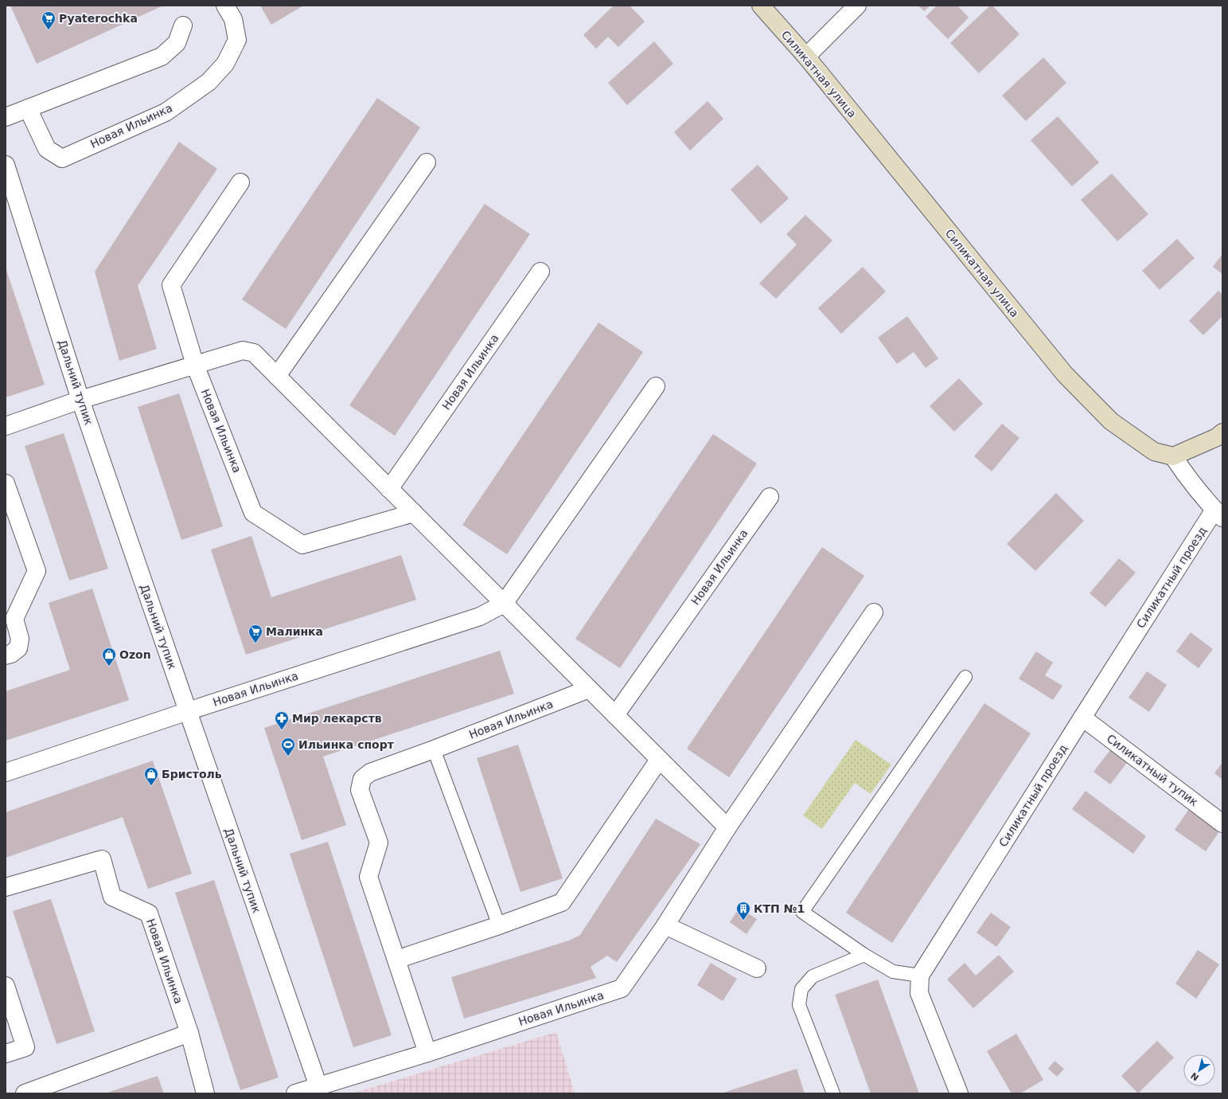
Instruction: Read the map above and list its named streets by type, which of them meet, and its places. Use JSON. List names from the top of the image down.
{
  "streets": {
    "street": [
      "Силикатная улица",
      "Новая Ильинка",
      "Дальний тупик",
      "Силикатный проезд",
      "Силикатный тупик"
    ]
  },
  "crossings": [
    ["Новая Ильинка", "Дальний тупик"],
    ["Силикатный проезд", "Силикатный тупик"]
  ],
  "places": {
    "supermarket": ["Pyaterochka", "Малинка"],
    "shop": ["Ozon", "Бристоль"],
    "pharmacy": ["Мир лекарств"],
    "sports": ["Ильинка спорт"],
    "building": ["КТП №1"]
  },
  "north": "bottom left"
}
